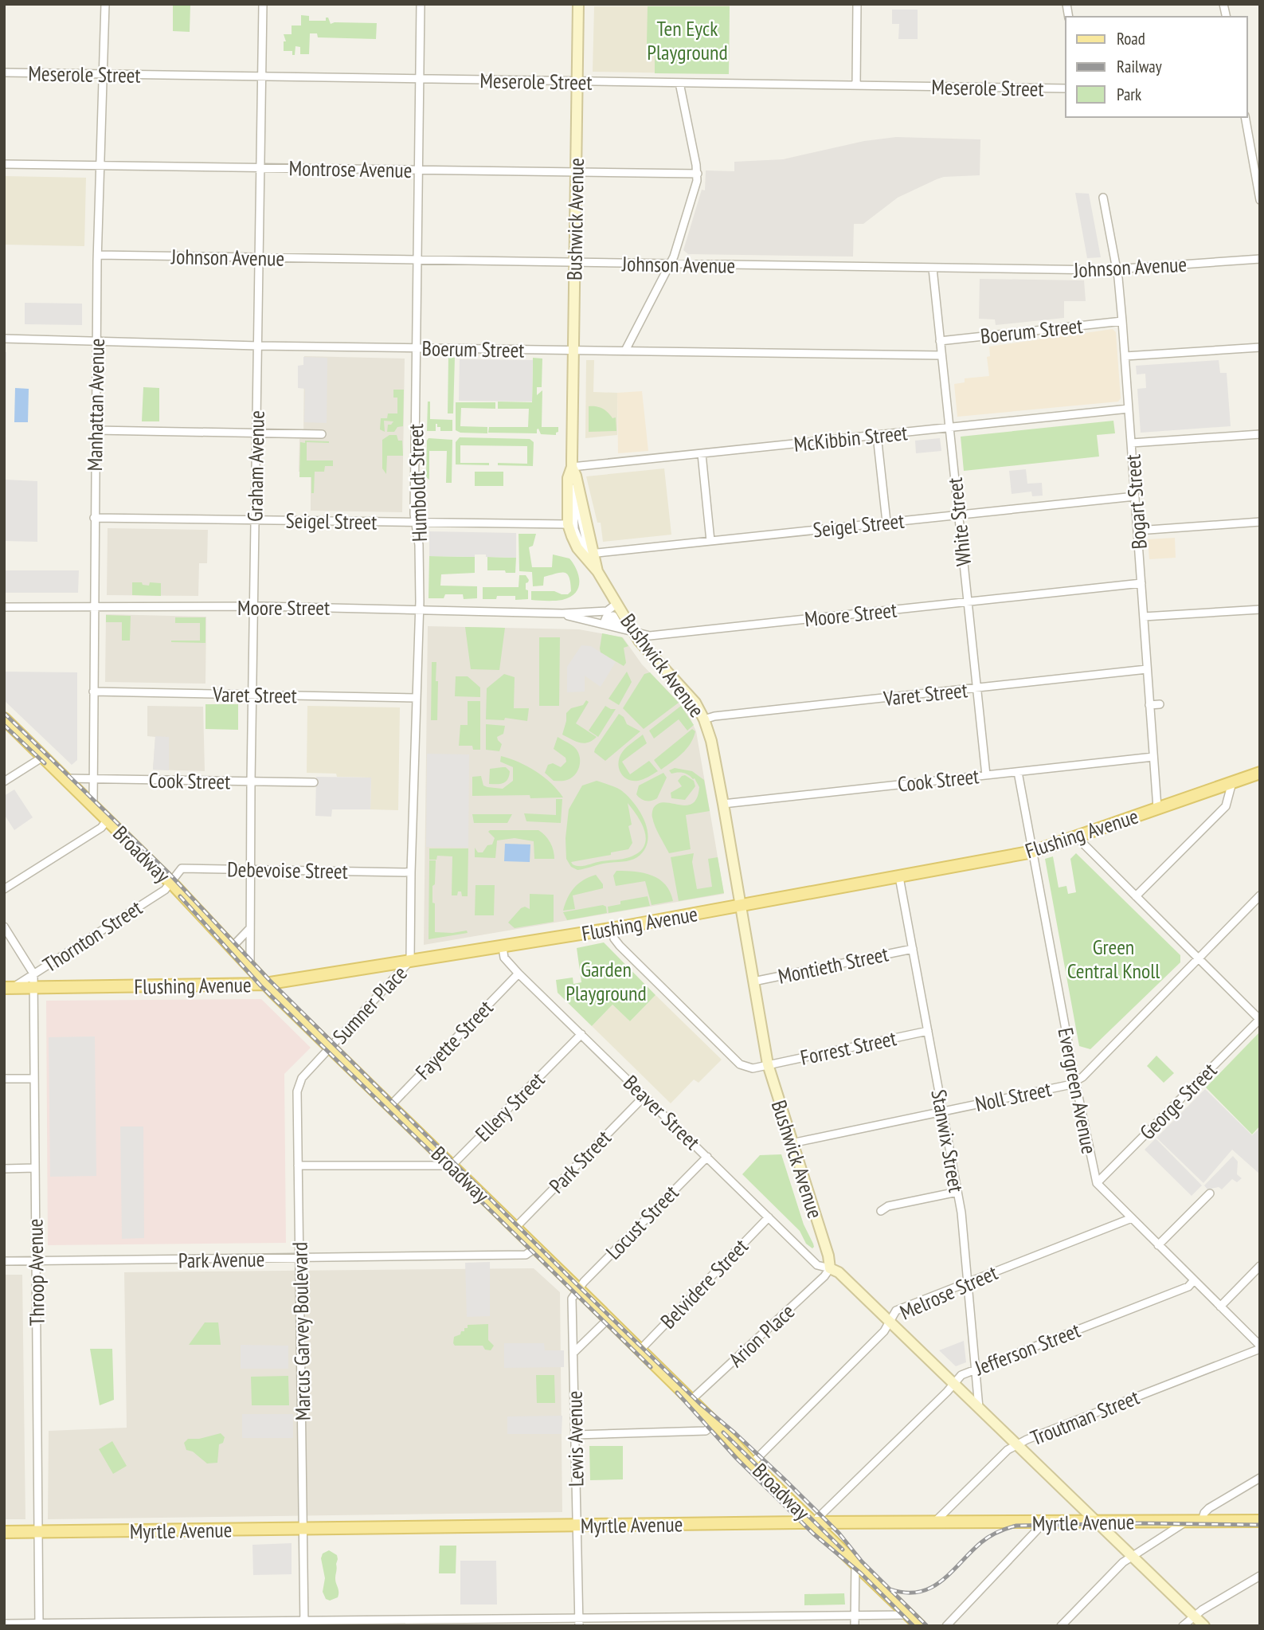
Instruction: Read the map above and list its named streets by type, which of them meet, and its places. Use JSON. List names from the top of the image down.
{
  "streets": {
    "main road": [
      "Bushwick Avenue",
      "Flushing Avenue",
      "Broadway",
      "Myrtle Avenue"
    ],
    "street": [
      "Meserole Street",
      "Montrose Avenue",
      "Johnson Avenue",
      "Boerum Street",
      "Manhattan Avenue",
      "McKibbin Street",
      "Graham Avenue",
      "Humboldt Street",
      "Bogart Street",
      "Seigel Street",
      "White Street",
      "Moore Street",
      "Varet Street",
      "Cook Street",
      "Debevoise Street",
      "Thornton Street",
      "Montieth Street",
      "Sumner Place",
      "Fayette Street",
      "Forrest Street",
      "Evergreen Avenue",
      "Noll Street",
      "George Street",
      "Ellery Street",
      "Beaver Street",
      "Stanwix Street",
      "Park Street",
      "Locust Street",
      "Park Avenue",
      "Throop Avenue",
      "Belvidere Street",
      "Melrose Street",
      "Marcus Garvey Boulevard",
      "Arion Place",
      "Jefferson Street",
      "Troutman Street",
      "Lewis Avenue"
    ]
  },
  "crossings": [
    ["Meserole Street", "Bushwick Avenue"],
    ["Meserole Street", "Manhattan Avenue"],
    ["Meserole Street", "Graham Avenue"],
    ["Meserole Street", "Humboldt Street"],
    ["Montrose Avenue", "Bushwick Avenue"],
    ["Montrose Avenue", "Manhattan Avenue"],
    ["Montrose Avenue", "Graham Avenue"],
    ["Montrose Avenue", "Humboldt Street"],
    ["Bushwick Avenue", "Johnson Avenue"],
    ["Bushwick Avenue", "Boerum Street"],
    ["Bushwick Avenue", "McKibbin Street"],
    ["Bushwick Avenue", "Seigel Street"],
    ["Bushwick Avenue", "Moore Street"],
    ["Bushwick Avenue", "Varet Street"],
    ["Bushwick Avenue", "Cook Street"],
    ["Bushwick Avenue", "Flushing Avenue"],
    ["Bushwick Avenue", "Montieth Street"],
    ["Bushwick Avenue", "Forrest Street"],
    ["Bushwick Avenue", "Noll Street"],
    ["Bushwick Avenue", "Beaver Street"],
    ["Bushwick Avenue", "Arion Place"],
    ["Johnson Avenue", "Manhattan Avenue"],
    ["Johnson Avenue", "Graham Avenue"],
    ["Johnson Avenue", "Humboldt Street"],
    ["Johnson Avenue", "Bogart Street"],
    ["Johnson Avenue", "White Street"],
    ["Boerum Street", "Manhattan Avenue"],
    ["Boerum Street", "Graham Avenue"],
    ["Boerum Street", "Humboldt Street"],
    ["Boerum Street", "Bogart Street"],
    ["Boerum Street", "White Street"],
    ["Manhattan Avenue", "Seigel Street"],
    ["Manhattan Avenue", "Moore Street"],
    ["Manhattan Avenue", "Varet Street"],
    ["Manhattan Avenue", "Cook Street"],
    ["Manhattan Avenue", "Broadway"],
    ["McKibbin Street", "Bogart Street"],
    ["McKibbin Street", "White Street"],
    ["Graham Avenue", "Seigel Street"],
    ["Graham Avenue", "Moore Street"],
    ["Graham Avenue", "Varet Street"],
    ["Graham Avenue", "Cook Street"],
    ["Graham Avenue", "Broadway"],
    ["Graham Avenue", "Debevoise Street"],
    ["Humboldt Street", "Seigel Street"],
    ["Humboldt Street", "Moore Street"],
    ["Humboldt Street", "Varet Street"],
    ["Humboldt Street", "Flushing Avenue"],
    ["Humboldt Street", "Debevoise Street"],
    ["Humboldt Street", "Sumner Place"],
    ["Bogart Street", "Seigel Street"],
    ["Bogart Street", "Moore Street"],
    ["Bogart Street", "Varet Street"],
    ["Bogart Street", "Cook Street"],
    ["Bogart Street", "Flushing Avenue"],
    ["Seigel Street", "White Street"],
    ["White Street", "Moore Street"],
    ["White Street", "Varet Street"],
    ["White Street", "Cook Street"],
    ["Cook Street", "Broadway"],
    ["Cook Street", "Evergreen Avenue"],
    ["Flushing Avenue", "Broadway"],
    ["Flushing Avenue", "Thornton Street"],
    ["Flushing Avenue", "Sumner Place"],
    ["Flushing Avenue", "Forrest Street"],
    ["Flushing Avenue", "Evergreen Avenue"],
    ["Flushing Avenue", "Beaver Street"],
    ["Flushing Avenue", "Stanwix Street"],
    ["Flushing Avenue", "Throop Avenue"],
    ["Broadway", "Debevoise Street"],
    ["Broadway", "Thornton Street"],
    ["Broadway", "Sumner Place"],
    ["Broadway", "Fayette Street"],
    ["Broadway", "Ellery Street"],
    ["Broadway", "Park Street"],
    ["Broadway", "Locust Street"],
    ["Broadway", "Park Avenue"],
    ["Broadway", "Belvidere Street"],
    ["Broadway", "Melrose Street"],
    ["Broadway", "Marcus Garvey Boulevard"],
    ["Broadway", "Arion Place"],
    ["Broadway", "Jefferson Street"],
    ["Broadway", "Lewis Avenue"],
    ["Broadway", "Myrtle Avenue"],
    ["Debevoise Street", "Thornton Street"],
    ["Thornton Street", "Throop Avenue"],
    ["Montieth Street", "Stanwix Street"],
    ["Sumner Place", "Marcus Garvey Boulevard"],
    ["Fayette Street", "Beaver Street"],
    ["Forrest Street", "Stanwix Street"],
    ["Evergreen Avenue", "Noll Street"],
    ["Evergreen Avenue", "George Street"],
    ["Evergreen Avenue", "Melrose Street"],
    ["Evergreen Avenue", "Jefferson Street"],
    ["Evergreen Avenue", "Troutman Street"],
    ["Noll Street", "Stanwix Street"],
    ["Ellery Street", "Beaver Street"],
    ["Beaver Street", "Park Street"],
    ["Beaver Street", "Locust Street"],
    ["Beaver Street", "Belvidere Street"],
    ["Beaver Street", "Arion Place"],
    ["Stanwix Street", "Melrose Street"],
    ["Stanwix Street", "Jefferson Street"],
    ["Locust Street", "Lewis Avenue"],
    ["Park Avenue", "Throop Avenue"],
    ["Park Avenue", "Marcus Garvey Boulevard"],
    ["Throop Avenue", "Myrtle Avenue"],
    ["Marcus Garvey Boulevard", "Myrtle Avenue"],
    ["Jefferson Street", "Myrtle Avenue"],
    ["Troutman Street", "Myrtle Avenue"],
    ["Lewis Avenue", "Myrtle Avenue"]
  ],
  "parks": ["Ten Eyck Playground", "Green Central Knoll", "Garden Playground"],
  "legend": ["Road", "Railway", "Park"]
}
